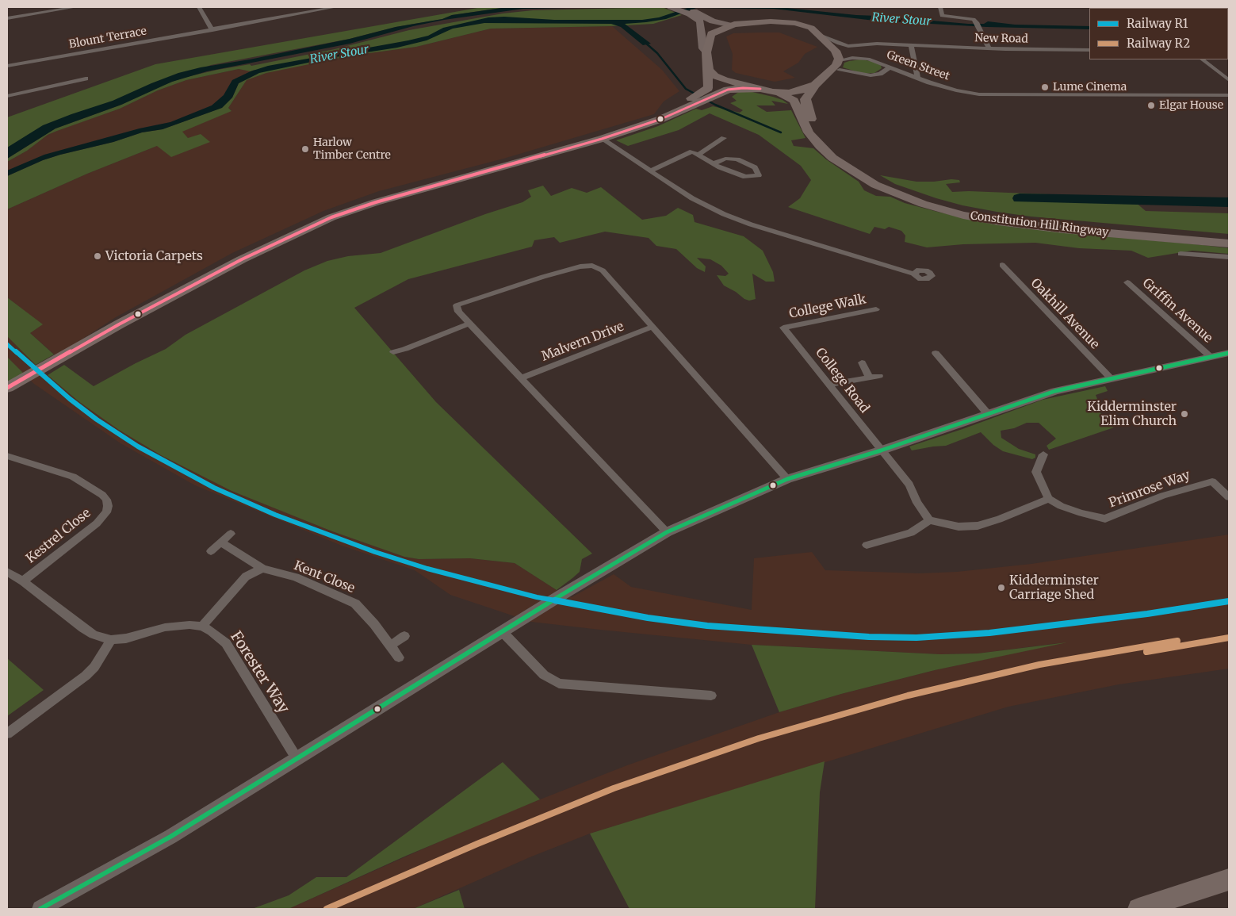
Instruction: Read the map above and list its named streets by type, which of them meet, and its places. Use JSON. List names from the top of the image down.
{
  "streets": {
    "highway": ["Constitution Hill Ringway"],
    "street": [
      "Blount Terrace",
      "New Road",
      "Green Street",
      "College Walk",
      "Griffin Avenue",
      "Oakhill Avenue",
      "Malvern Drive",
      "College Road",
      "Primrose Way",
      "Kestrel Close",
      "Kent Close",
      "Forester Way"
    ]
  },
  "crossings": [
    ["New Road", "Green Street"],
    ["College Walk", "College Road"]
  ],
  "water": ["River Stour"],
  "places": [
    "Lume Cinema",
    "Elgar House",
    "Harlow Timber Centre",
    "Victoria Carpets",
    "Kidderminster Elim Church",
    "Kidderminster Carriage Shed"
  ],
  "lines": ["rail line R1", "rail line R2"],
  "legend": ["Railway R1", "Railway R2"]
}
